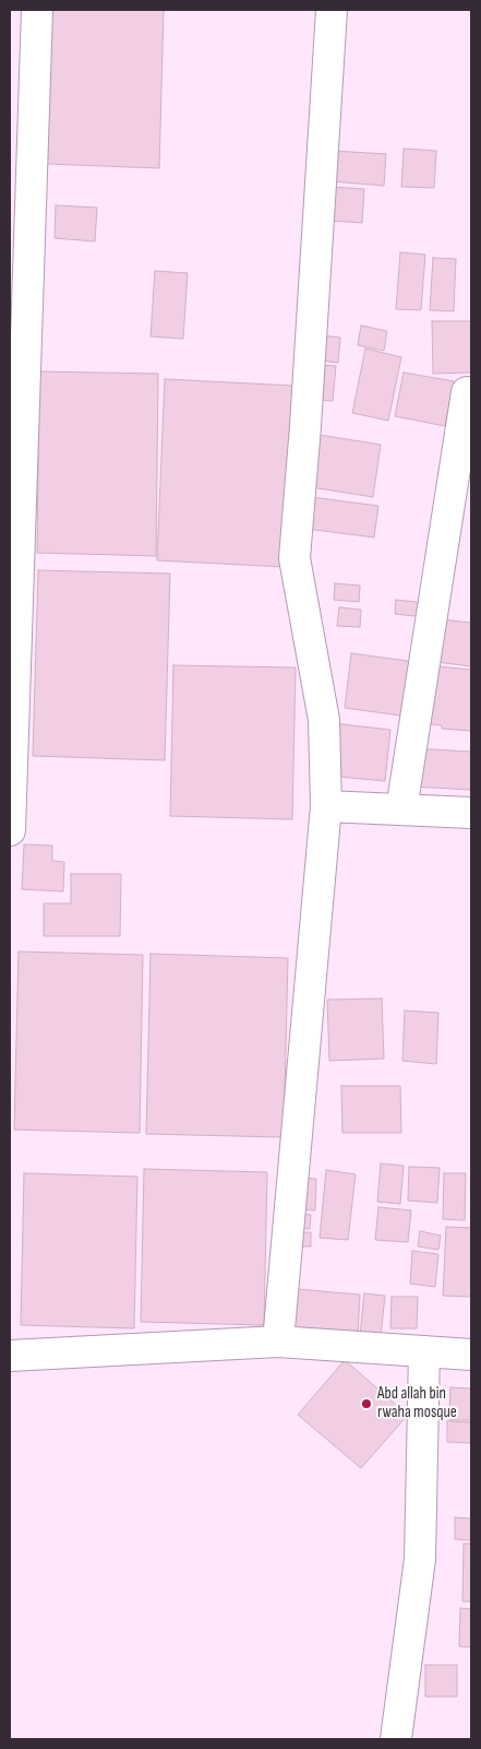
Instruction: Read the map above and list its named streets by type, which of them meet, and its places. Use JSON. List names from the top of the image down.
{
  "places": ["Abd allah bin rwaha mosque"]
}
